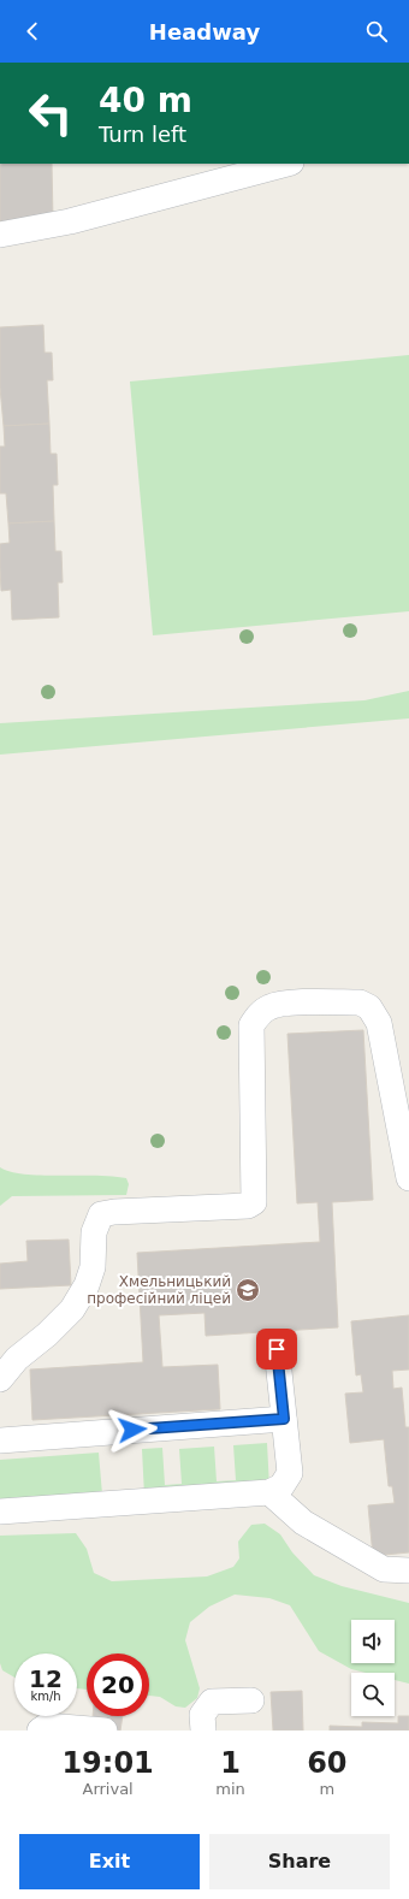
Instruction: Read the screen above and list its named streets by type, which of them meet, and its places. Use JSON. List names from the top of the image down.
{
  "places": {
    "school or university": ["Хмельницький професійний ліцей"]
  },
  "page": {
    "header": "Headway",
    "turn": ["40 m", "Turn left"],
    "speed": "12 km/h",
    "limit": "20",
    "eta": [
      "19:01",
      "Arrival",
      "1",
      "min",
      "60",
      "m"
    ],
    "buttons": ["Exit", "Share"]
  }
}
